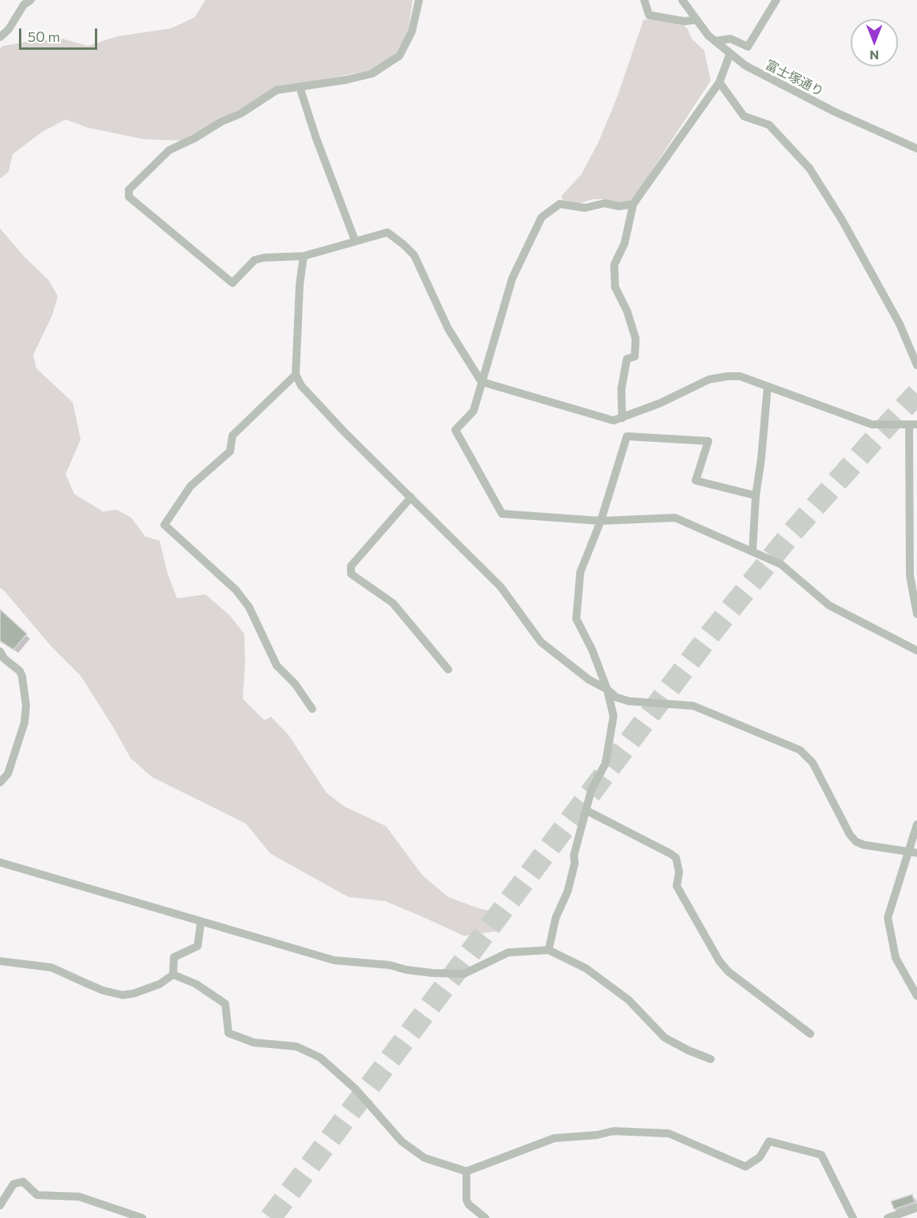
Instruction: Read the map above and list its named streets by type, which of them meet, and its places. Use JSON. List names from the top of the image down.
{
  "streets": {
    "street": ["富士塚通り"]
  },
  "scale_bar": "50 m",
  "north": "bottom"
}
